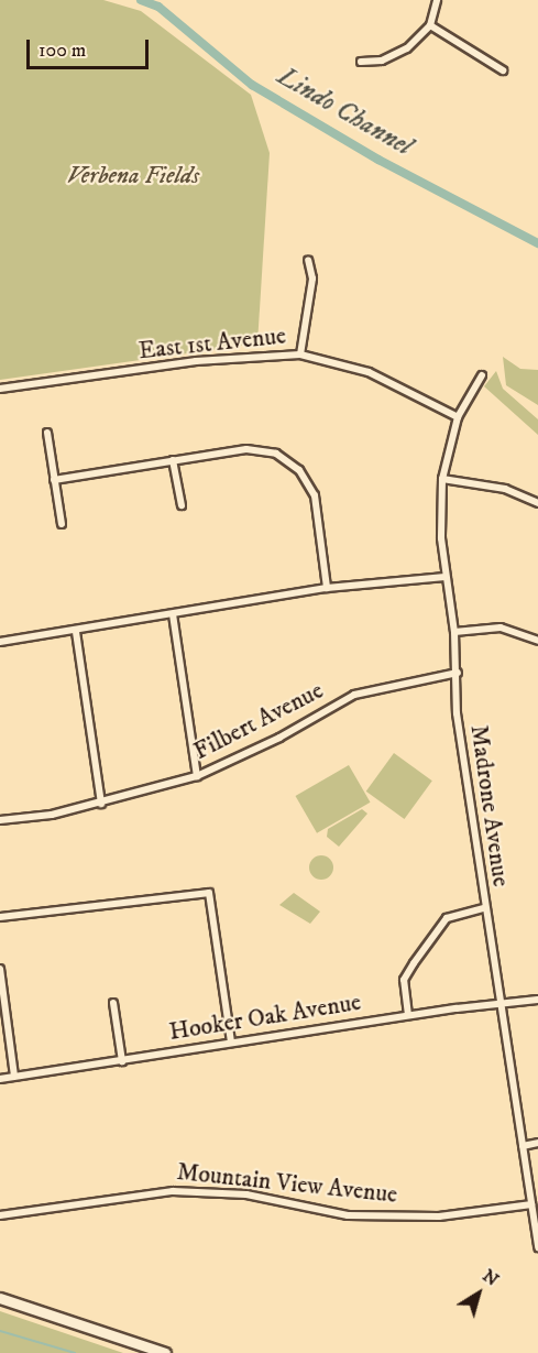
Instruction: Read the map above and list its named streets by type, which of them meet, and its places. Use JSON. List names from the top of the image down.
{
  "streets": {
    "street": [
      "East 1st Avenue",
      "Filbert Avenue",
      "Madrone Avenue",
      "Hooker Oak Avenue",
      "Mountain View Avenue"
    ]
  },
  "crossings": [
    ["East 1st Avenue", "Madrone Avenue"],
    ["Filbert Avenue", "Madrone Avenue"],
    ["Madrone Avenue", "Hooker Oak Avenue"],
    ["Madrone Avenue", "Mountain View Avenue"]
  ],
  "water": ["Lindo Channel"],
  "parks": ["Verbena Fields"],
  "scale_bar": "100 m",
  "north": "top right"
}
